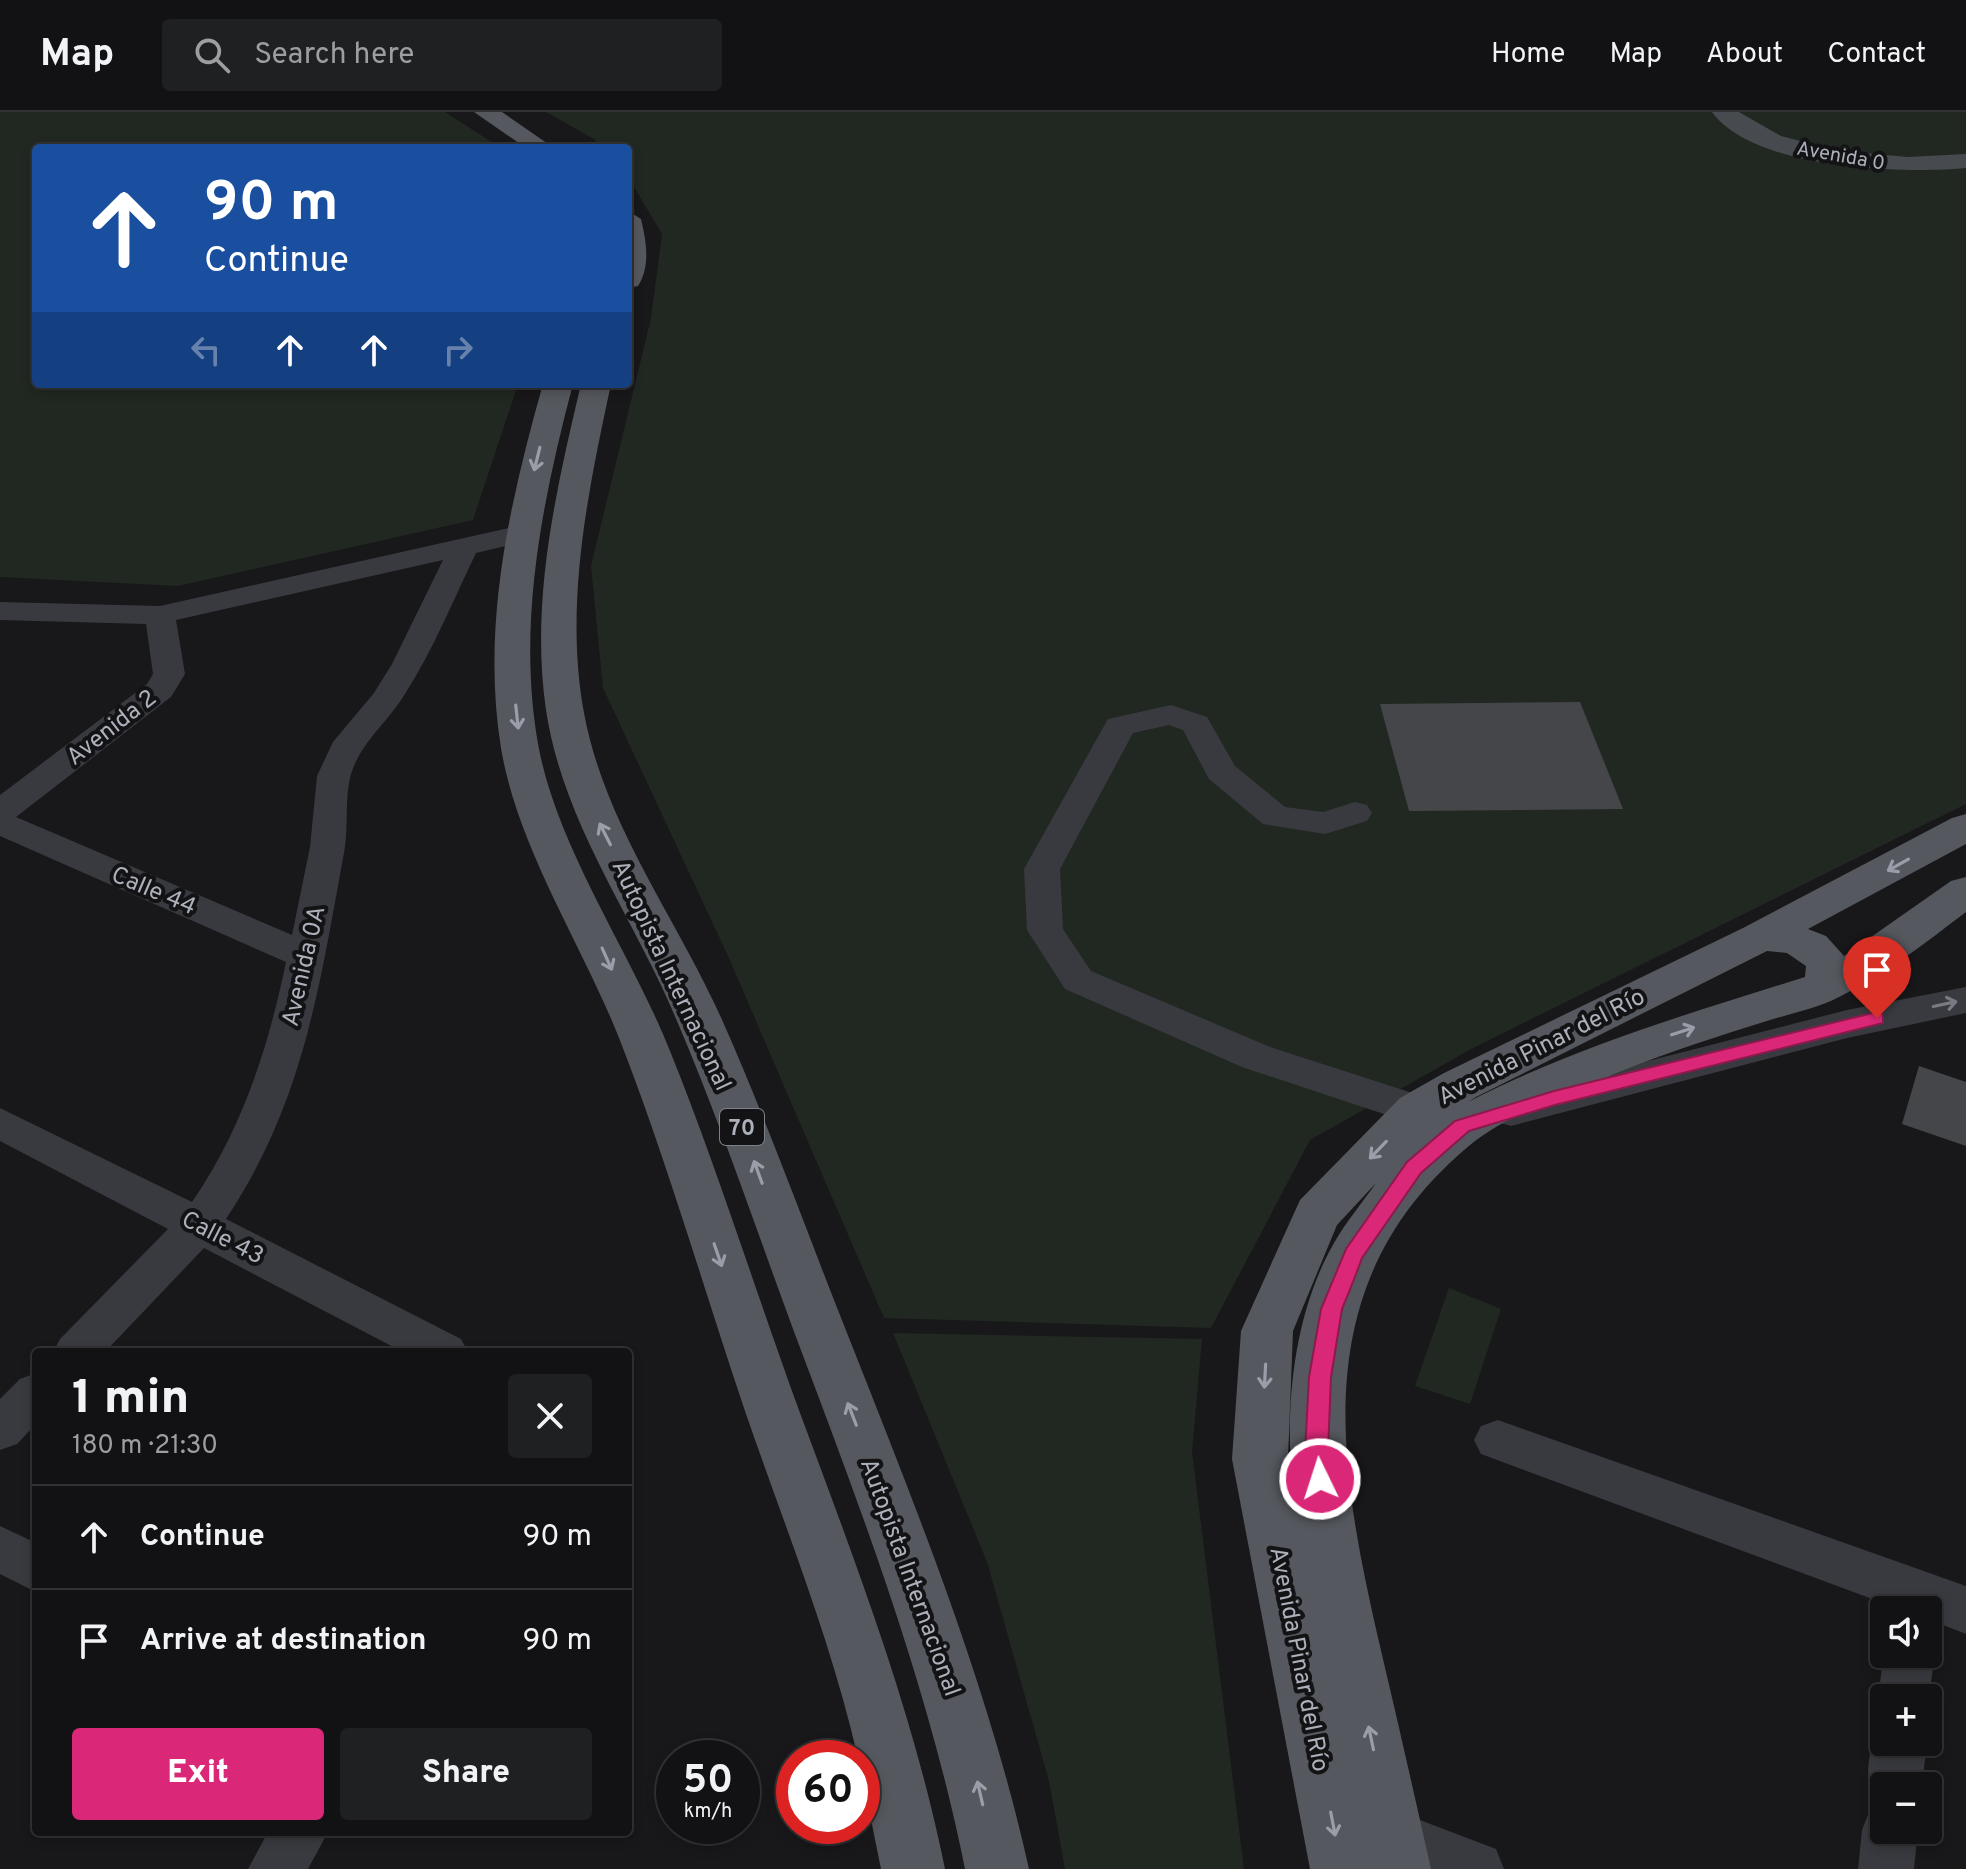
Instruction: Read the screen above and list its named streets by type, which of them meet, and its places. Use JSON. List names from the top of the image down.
{
  "streets": {
    "main road": [
      "Avenida 0",
      "Autopista Internacional",
      "Avenida Pinar del Río",
      "70"
    ],
    "street": [
      "Avenida 2",
      "Calle 44",
      "Avenida 0A",
      "Calle 43"
    ]
  },
  "crossings": [
    ["Calle 44", "Avenida 0A"],
    ["Avenida 0A", "Calle 43"]
  ],
  "page": {
    "header": "Map",
    "search": "Search here",
    "nav": [
      "Home",
      "Map",
      "About",
      "Contact"
    ],
    "turn": ["90 m", "Continue"],
    "heading": ["1 min", "180 m · 21:30"],
    "list": [
      {
        "name": "Continue",
        "value": "90 m"
      },
      {
        "name": "Arrive at destination",
        "value": "90 m"
      }
    ],
    "map_buttons": ["+", "−"],
    "buttons": ["Exit", "Share"],
    "speed": "50 km/h",
    "limit": "60"
  }
}
